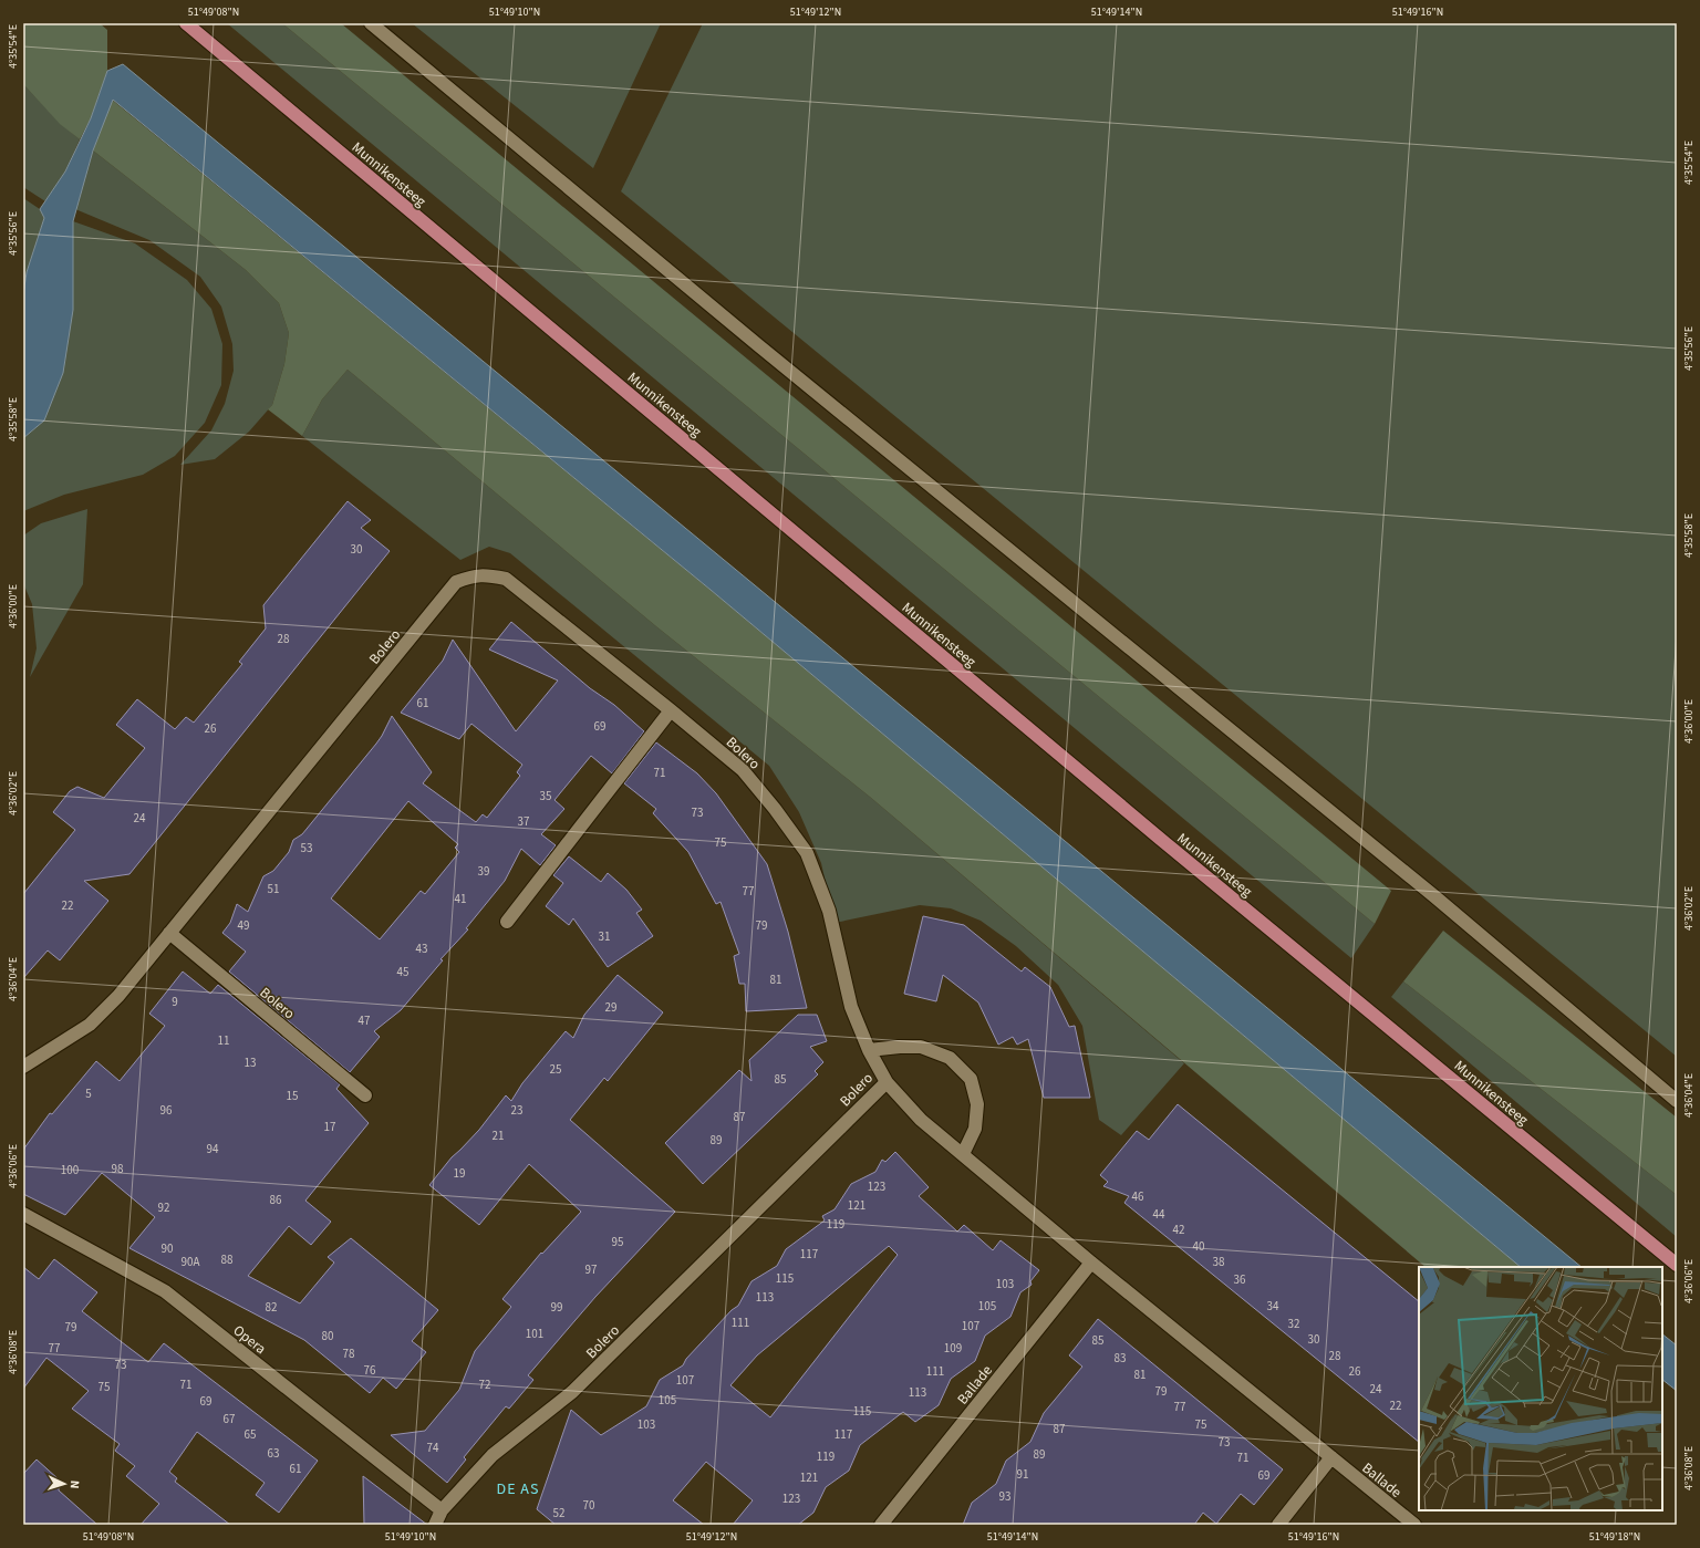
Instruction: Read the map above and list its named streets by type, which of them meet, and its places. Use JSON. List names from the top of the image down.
{
  "streets": {
    "main road": ["Munnikensteeg"],
    "street": ["Bolero", "Opera", "Ballade"]
  },
  "crossings": [
    ["Bolero", "Opera"],
    ["Bolero", "Ballade"]
  ],
  "districts": ["DE AS"],
  "house_numbers": [
    "30",
    "28",
    "61",
    "69",
    "26",
    "71",
    "35",
    "73",
    "24",
    "37",
    "75",
    "53",
    "39",
    "51",
    "77",
    "41",
    "22",
    "49",
    "79",
    "31",
    "43",
    "45",
    "81",
    "9",
    "29",
    "47",
    "11",
    "13",
    "25",
    "85",
    "5",
    "15",
    "96",
    "23",
    "87",
    "17",
    "21",
    "89",
    "94",
    "98",
    "100",
    "19",
    "123",
    "46",
    "86",
    "121",
    "92",
    "44",
    "119",
    "42",
    "95",
    "40",
    "90",
    "117",
    "88",
    "90A",
    "38",
    "97",
    "115",
    "36",
    "103",
    "113",
    "105",
    "34",
    "82",
    "99",
    "111",
    "32",
    "107",
    "79",
    "101",
    "80",
    "30",
    "85",
    "77",
    "109",
    "78",
    "28",
    "83",
    "73",
    "76",
    "111",
    "26",
    "81",
    "107",
    "71",
    "72",
    "75",
    "24",
    "79",
    "113",
    "105",
    "69",
    "22",
    "77",
    "115",
    "67",
    "103",
    "75",
    "87",
    "65",
    "117",
    "73",
    "74",
    "63",
    "89",
    "119",
    "71",
    "61",
    "91",
    "69",
    "121",
    "93",
    "123",
    "70",
    "52"
  ],
  "north": "right",
  "coordinates": [
    "51°49'08\"N",
    "51°49'10\"N",
    "51°49'12\"N",
    "51°49'14\"N",
    "51°49'16\"N",
    "4°35'54\"E",
    "4°35'56\"E",
    "4°35'58\"E",
    "4°36'00\"E",
    "4°36'02\"E",
    "4°36'04\"E",
    "4°36'06\"E",
    "4°36'08\"E",
    "51°49'18\"N"
  ]
}
